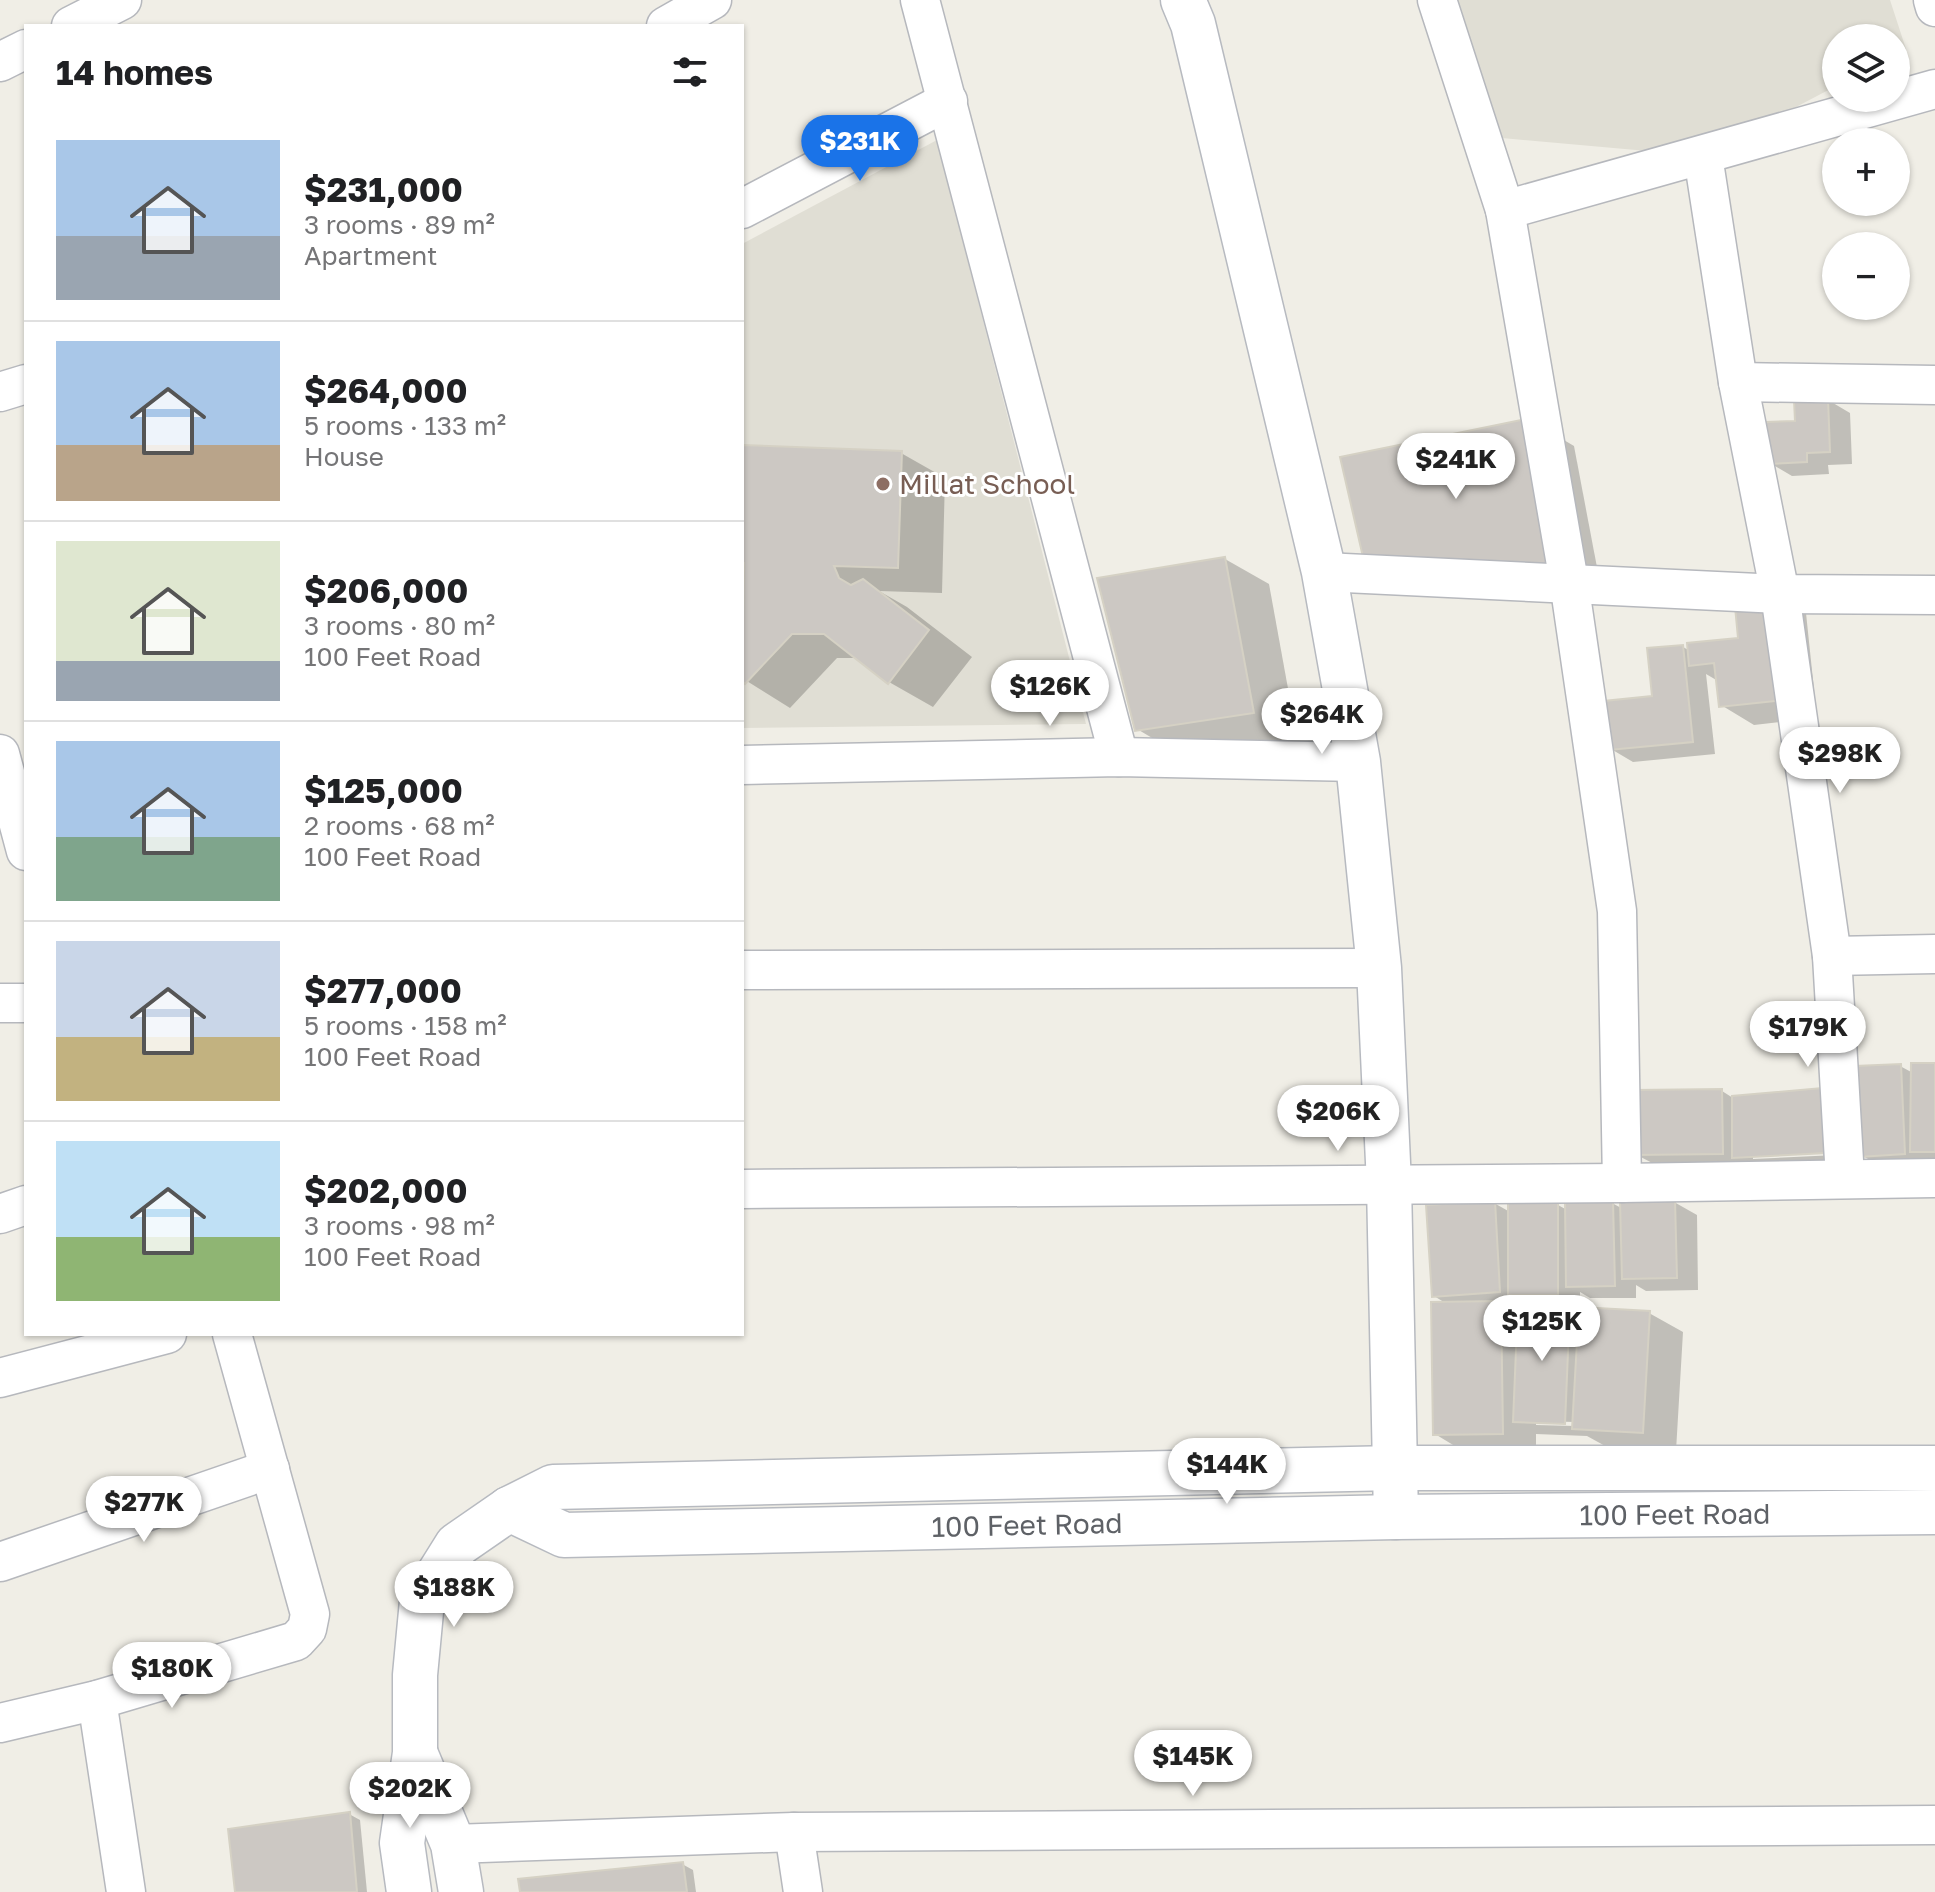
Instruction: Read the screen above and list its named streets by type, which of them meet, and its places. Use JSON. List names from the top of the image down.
{
  "streets": {
    "main road": ["100 Feet Road"]
  },
  "places": ["Millat School"],
  "page": {
    "map_buttons": ["+", "−"],
    "heading": "14 homes",
    "price": [
      "$231K",
      "$241K",
      "$126K",
      "$264K",
      "$298K",
      "$179K",
      "$206K",
      "$125K",
      "$144K",
      "$277K",
      "$188K",
      "$180K",
      "$145K",
      "$202K"
    ],
    "list": [
      {
        "name": "$231,000",
        "note": "3 rooms · 89 m² · Apartment"
      },
      {
        "name": "$264,000",
        "note": "5 rooms · 133 m² · House"
      },
      {
        "name": "$206,000",
        "note": "3 rooms · 80 m² · 100 Feet Road"
      },
      {
        "name": "$125,000",
        "note": "2 rooms · 68 m² · 100 Feet Road"
      },
      {
        "name": "$277,000",
        "note": "5 rooms · 158 m² · 100 Feet Road"
      },
      {
        "name": "$202,000",
        "note": "3 rooms · 98 m² · 100 Feet Road"
      }
    ]
  }
}
